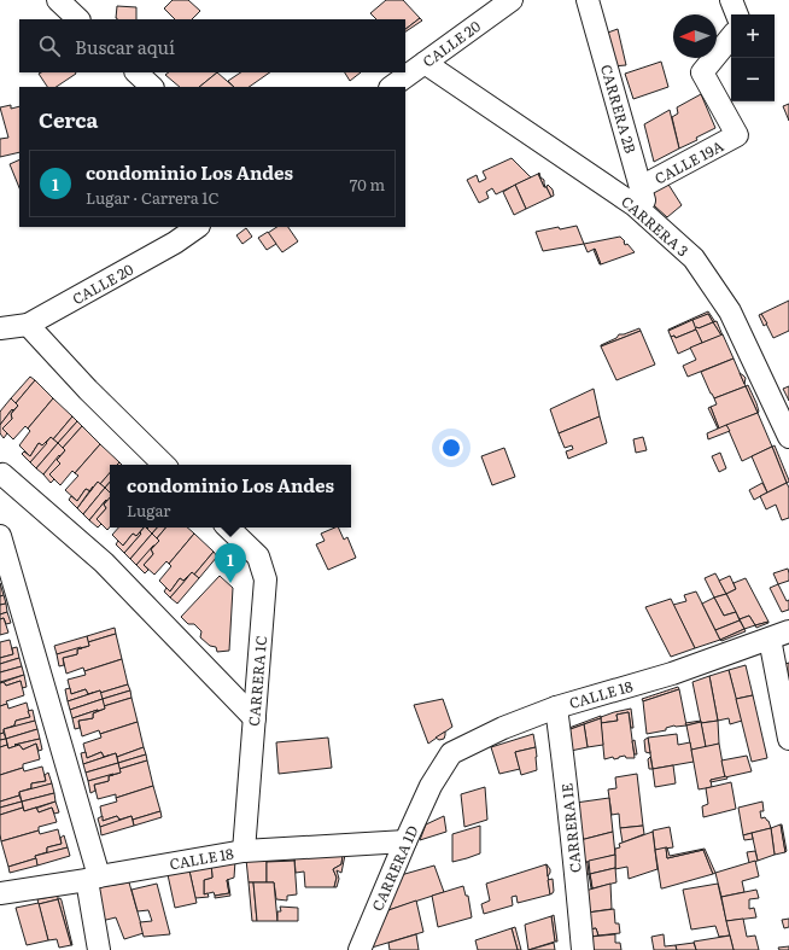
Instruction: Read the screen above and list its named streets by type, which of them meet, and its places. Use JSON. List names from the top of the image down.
{
  "streets": {
    "street": [
      "CALLE 20",
      "CARRERA 2B",
      "CALLE 19A",
      "CARRERA 3",
      "CARRERA 1C",
      "CALLE 18",
      "CARRERA 1E",
      "CARRERA 1D"
    ]
  },
  "crossings": [
    ["CALLE 20", "CARRERA 3"],
    ["CARRERA 2B", "CALLE 19A"],
    ["CARRERA 2B", "CARRERA 3"],
    ["CARRERA 1C", "CALLE 18"],
    ["CALLE 18", "CARRERA 1E"],
    ["CALLE 18", "CARRERA 1D"]
  ],
  "north": "left",
  "page": {
    "map_buttons": ["+", "−"],
    "search": "Buscar aquí",
    "heading": "Cerca",
    "list": [
      {
        "mark": "1",
        "name": "condominio Los Andes",
        "note": "Lugar · Carrera 1C",
        "value": "70 m"
      }
    ],
    "popup": ["condominio Los Andes", "Lugar"],
    "pins": "1"
  }
}
